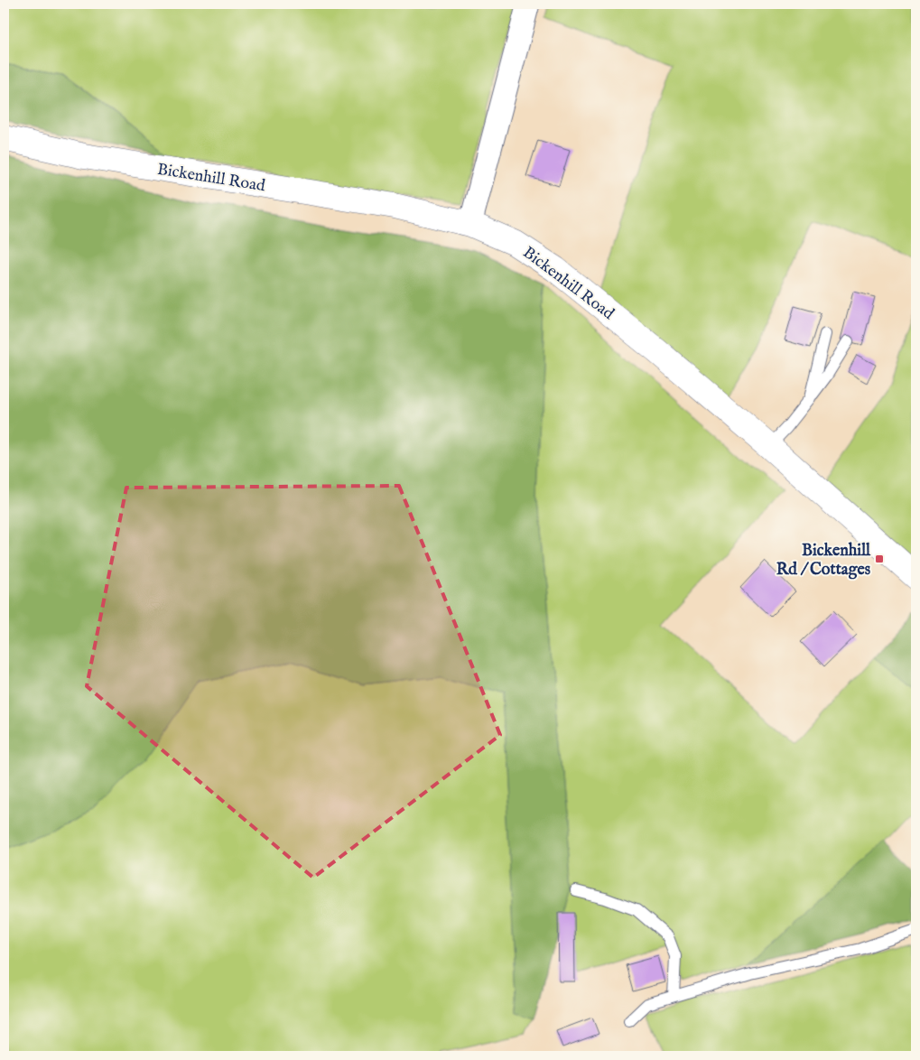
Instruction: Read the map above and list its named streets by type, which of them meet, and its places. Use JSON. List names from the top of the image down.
{
  "streets": {
    "street": ["Bickenhill Road"]
  },
  "places": {
    "transit": ["Bickenhill Rd / Cottages"]
  }
}
